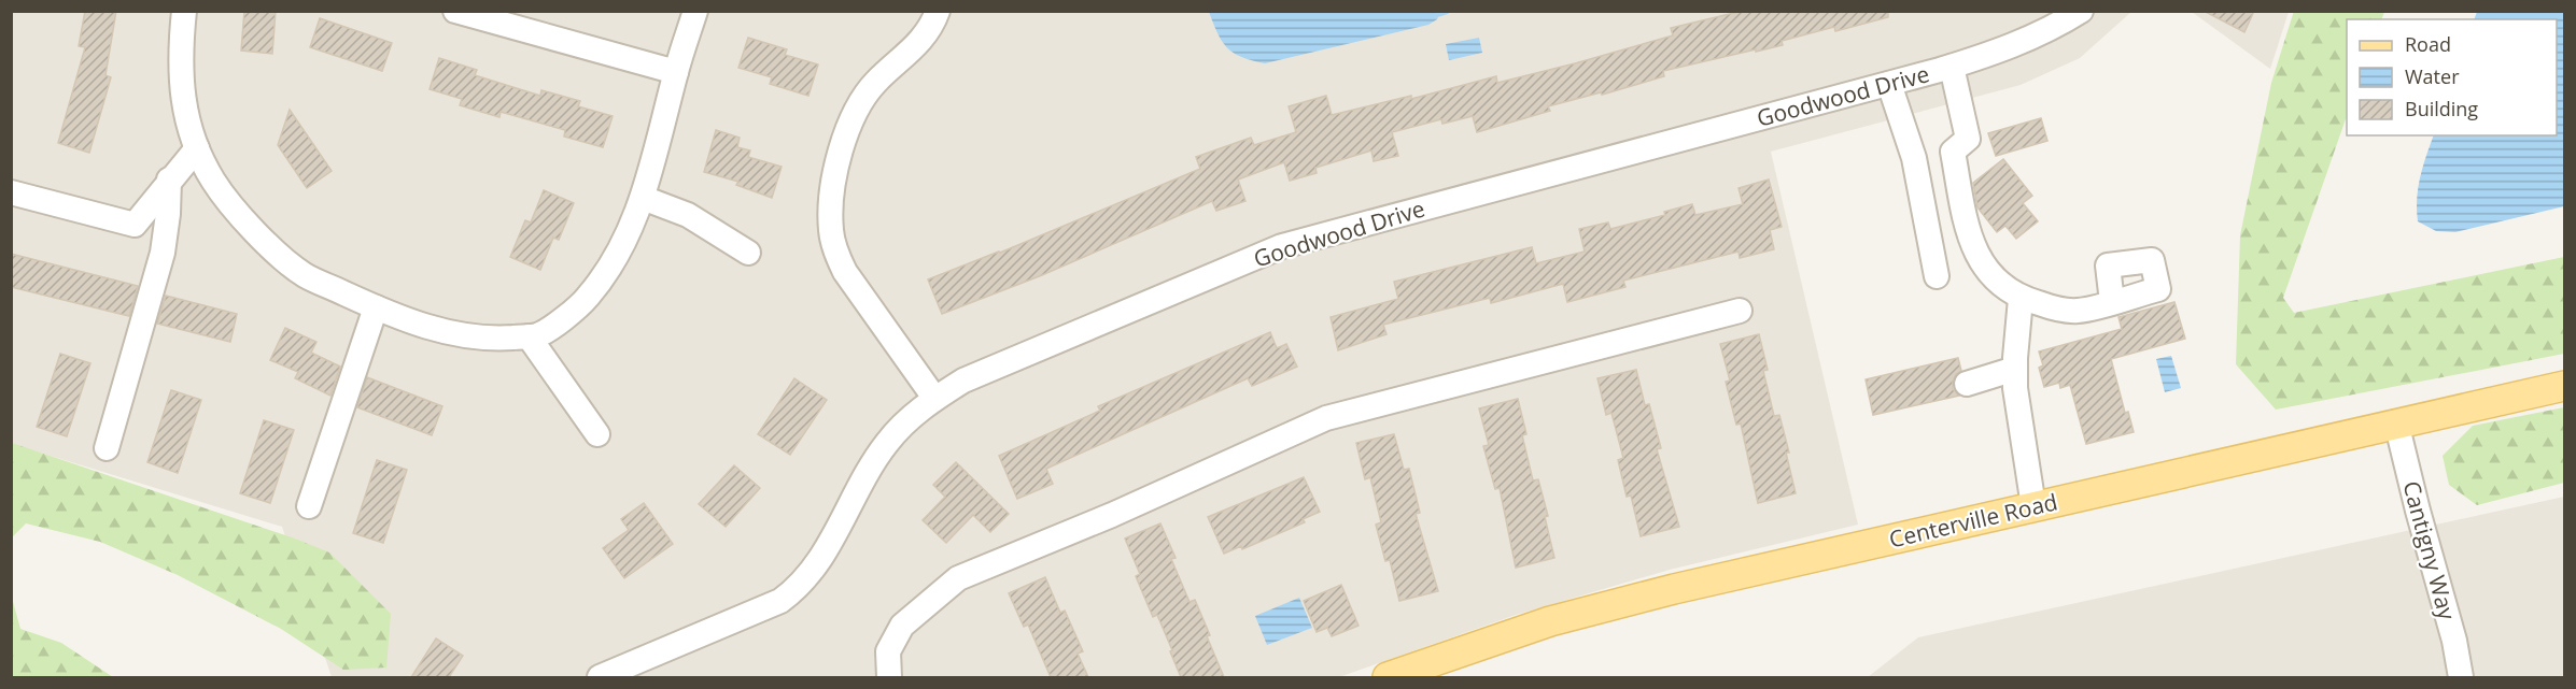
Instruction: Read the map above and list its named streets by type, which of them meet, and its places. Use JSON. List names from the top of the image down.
{
  "streets": {
    "main road": ["Centerville Road"],
    "street": ["Goodwood Drive", "Cantigny Way"]
  },
  "crossings": [
    ["Centerville Road", "Cantigny Way"]
  ],
  "legend": ["Road", "Water", "Building"]
}
